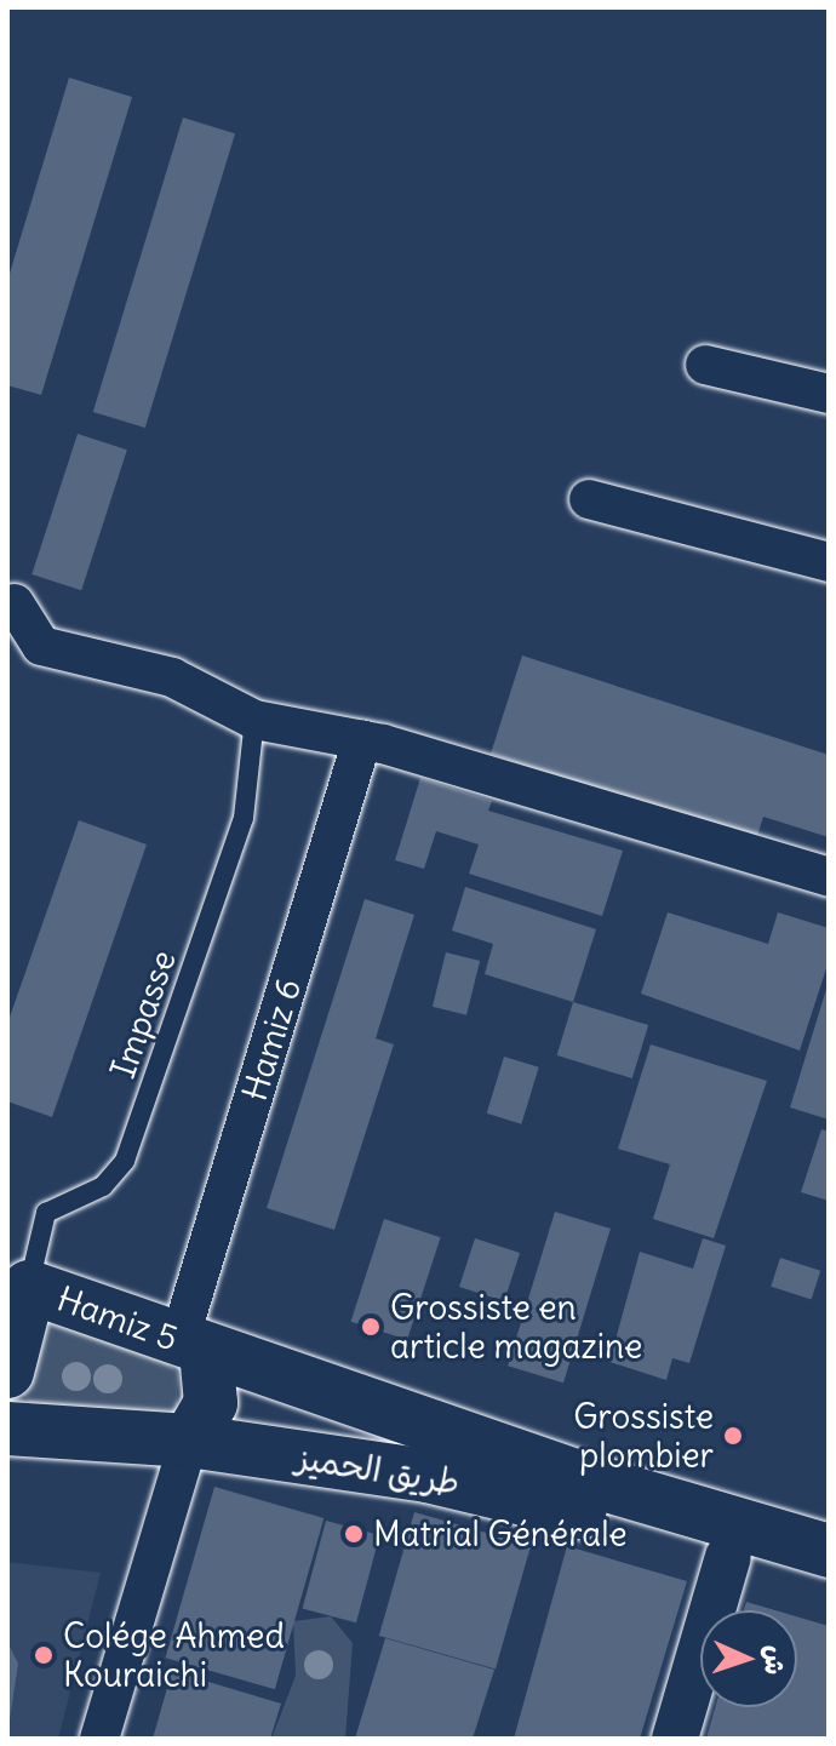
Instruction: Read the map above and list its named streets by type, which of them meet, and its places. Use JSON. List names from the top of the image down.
{
  "streets": {
    "main road": ["Hamiz 5", "طريق الحميز"],
    "street": ["Hamiz 6"],
    "lane": ["Impasse"]
  },
  "crossings": [
    ["Impasse", "Hamiz 5"],
    ["Hamiz 6", "Hamiz 5"]
  ],
  "places": [
    "Grossiste en article magazine",
    "Grossiste plombier",
    "Matrial Générale",
    "Colége Ahmed Kouraichi"
  ],
  "north": "right"
}
